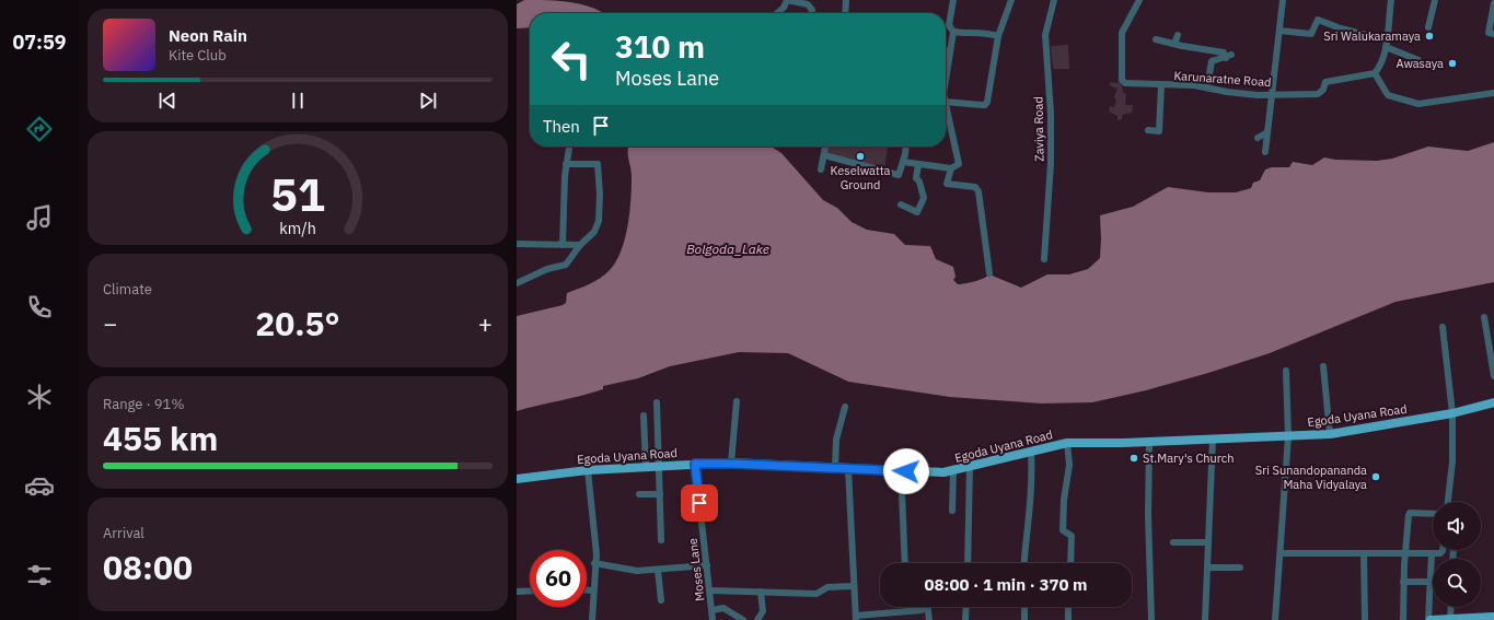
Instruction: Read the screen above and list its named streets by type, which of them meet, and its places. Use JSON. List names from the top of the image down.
{
  "streets": {
    "main road": ["Egoda Uyana Road"],
    "street": ["Karunaratne Road", "Zaviya Road", "Moses Lane"]
  },
  "crossings": [
    ["Egoda Uyana Road", "Moses Lane"]
  ],
  "water": ["Bolgoda_Lake"],
  "places": [
    "Sri Walukaramaya",
    "Awasaya",
    "Keselwatta Ground",
    "St.Mary's Church",
    "Sri Sunandopananda Maha Vidyalaya"
  ],
  "page": {
    "tabs": "07:59",
    "turn": ["310 m", "Moses Lane"],
    "song": ["Neon Rain", "Kite Club"],
    "then": "Then",
    "tile": [
      "Climate",
      ["Range · 91%", "455 km"],
      ["Arrival", "08:00"]
    ],
    "heat": ["−", "20.5°", "+"],
    "limit": "60",
    "trip": "08:00 · 1 min · 370 m",
    "gauge": ["51", "km/h"]
  }
}
